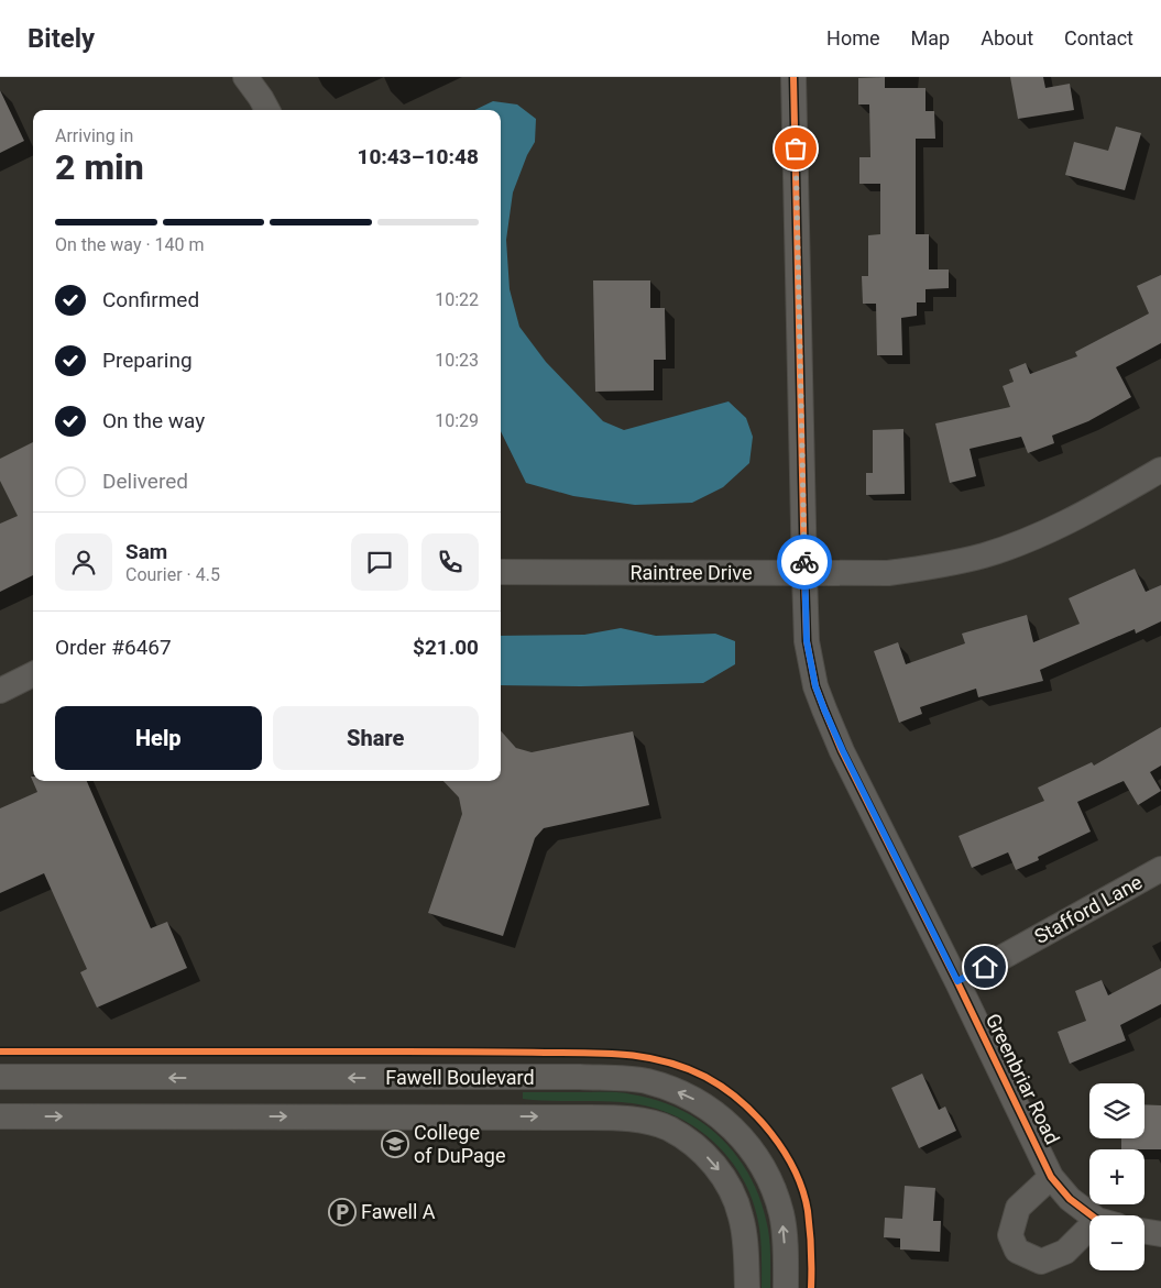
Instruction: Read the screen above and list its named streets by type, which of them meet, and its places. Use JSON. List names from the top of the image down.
{
  "streets": {
    "street": [
      "Raintree Drive",
      "Stafford Lane",
      "Fawell Boulevard",
      "Greenbriar Road"
    ]
  },
  "crossings": [
    ["Raintree Drive", "Greenbriar Road"],
    ["Stafford Lane", "Greenbriar Road"]
  ],
  "places": {
    "school or university": ["College of DuPage"],
    "parking": ["Fawell A"]
  },
  "page": {
    "header": "Bitely",
    "nav": [
      "Home",
      "Map",
      "About",
      "Contact"
    ],
    "heading": ["2 min", "Arriving in", "10:43–10:48"],
    "panel": [
      "Sam",
      "Courier · 4.5",
      "Order #6467",
      "$21.00"
    ],
    "bar": "On the way · 140 m",
    "list": [
      ["Confirmed", "10:22"],
      ["Preparing", "10:23"],
      ["On the way", "10:29"],
      "Delivered"
    ],
    "buttons": ["Help", "Share"],
    "map_buttons": ["+", "−"]
  }
}
